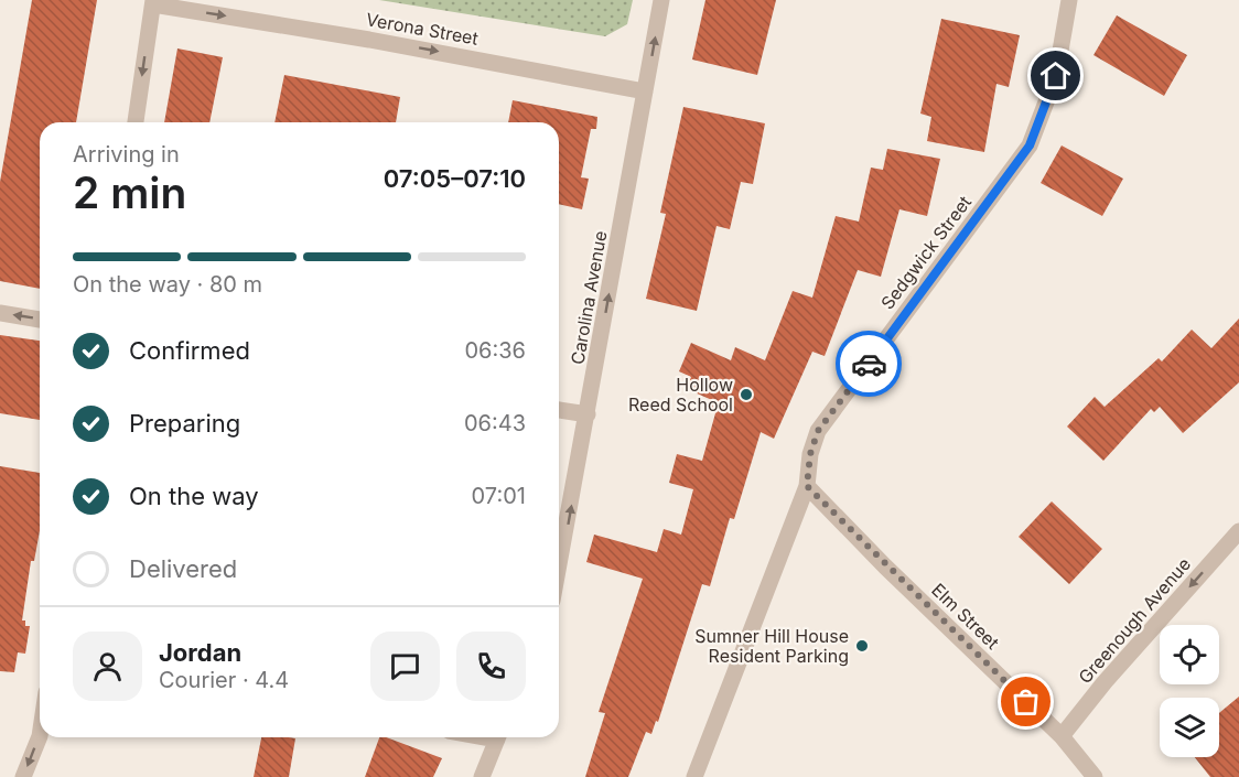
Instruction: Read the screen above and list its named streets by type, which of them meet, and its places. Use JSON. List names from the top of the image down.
{
  "streets": {
    "street": [
      "Verona Street",
      "Sedgwick Street",
      "Carolina Avenue",
      "Elm Street",
      "Greenough Avenue"
    ]
  },
  "crossings": [
    ["Verona Street", "Carolina Avenue"],
    ["Sedgwick Street", "Elm Street"],
    ["Elm Street", "Greenough Avenue"]
  ],
  "one_way": ["Verona Street", "Carolina Avenue", "Greenough Avenue"],
  "places": ["Hollow Reed School", "Sumner Hill House Resident Parking"],
  "page": {
    "heading": ["2 min", "Arriving in", "07:05–07:10"],
    "panel": ["Jordan", "Courier · 4.4"],
    "bar": "On the way · 80 m",
    "list": [
      ["Confirmed", "06:36"],
      ["Preparing", "06:43"],
      ["On the way", "07:01"],
      "Delivered"
    ]
  }
}
